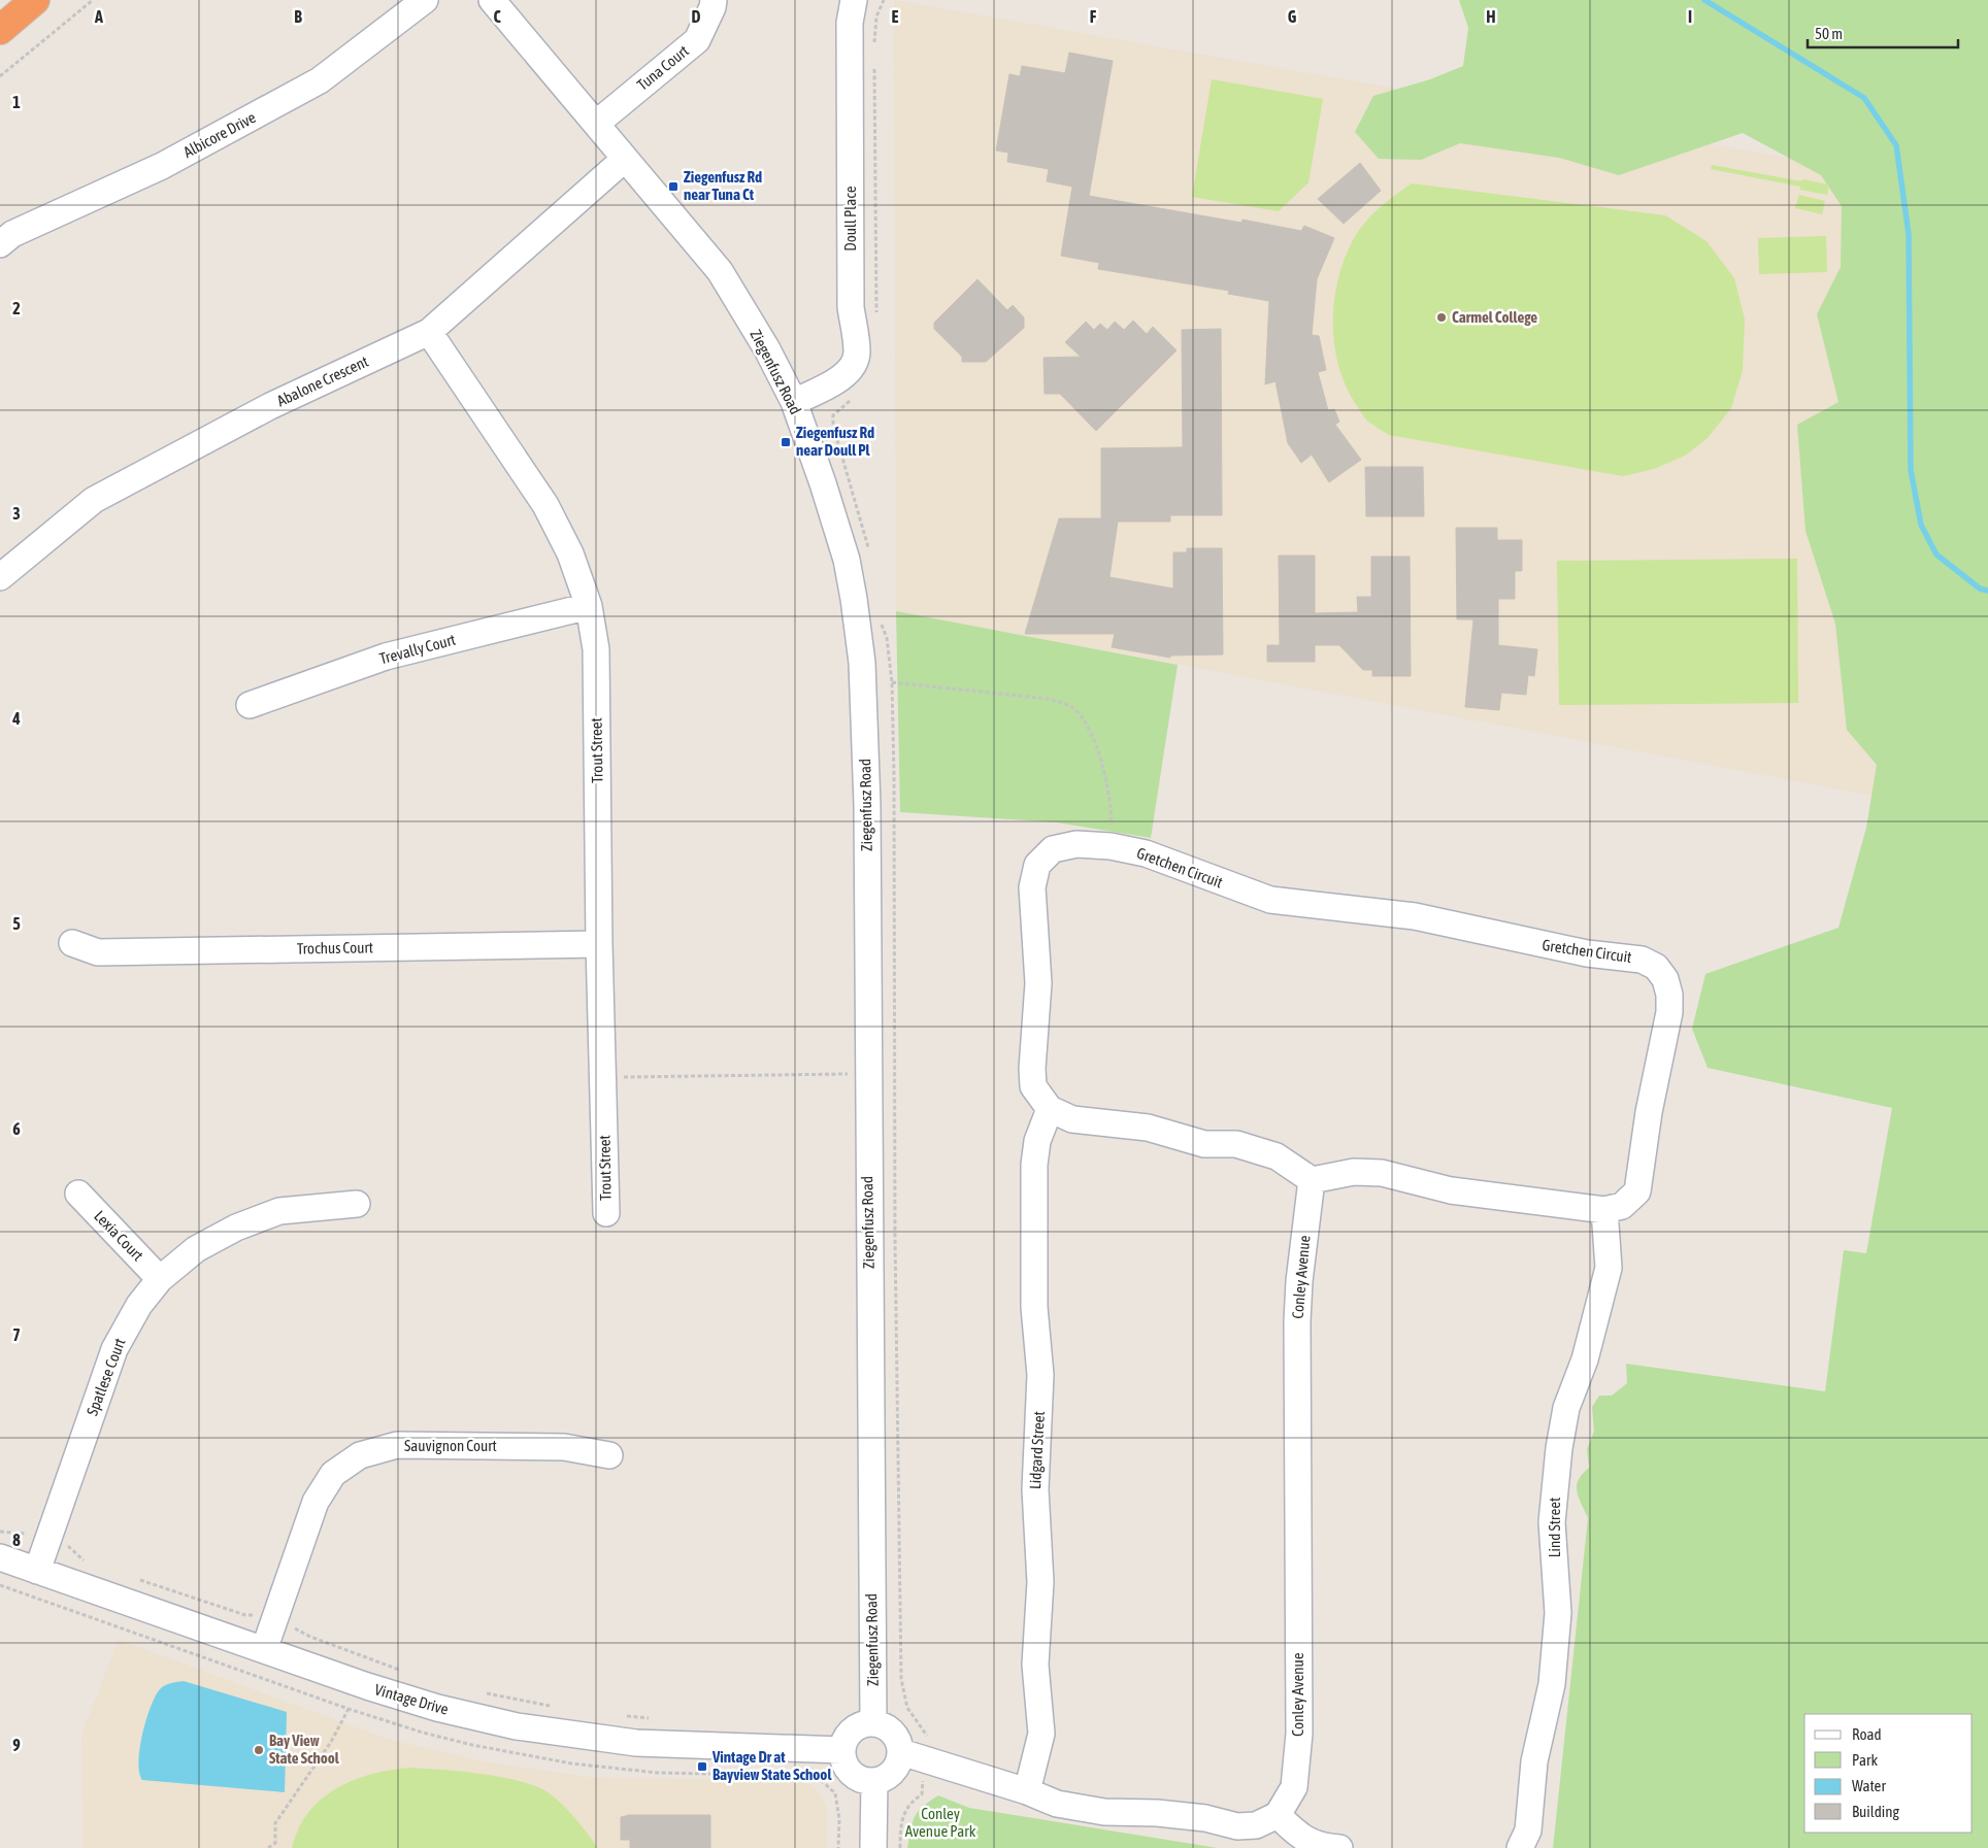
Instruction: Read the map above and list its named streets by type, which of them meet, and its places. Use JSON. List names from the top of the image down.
{
  "streets": {
    "street": [
      "Tuna Court",
      "Albicore Drive",
      "Doull Place",
      "Ziegenfusz Road",
      "Abalone Crescent",
      "Trevally Court",
      "Trout Street",
      "Gretchen Circuit",
      "Trochus Court",
      "Lexia Court",
      "Conley Avenue",
      "Spatlese Court",
      "Sauvignon Court",
      "Lidgard Street",
      "Lind Street",
      "Vintage Drive"
    ]
  },
  "crossings": [
    ["Tuna Court", "Ziegenfusz Road"],
    ["Doull Place", "Ziegenfusz Road"],
    ["Ziegenfusz Road", "Abalone Crescent"],
    ["Ziegenfusz Road", "Vintage Drive"],
    ["Abalone Crescent", "Trout Street"],
    ["Trevally Court", "Trout Street"],
    ["Trout Street", "Trochus Court"],
    ["Gretchen Circuit", "Conley Avenue"],
    ["Gretchen Circuit", "Lidgard Street"],
    ["Gretchen Circuit", "Lind Street"],
    ["Lexia Court", "Spatlese Court"],
    ["Spatlese Court", "Vintage Drive"],
    ["Sauvignon Court", "Vintage Drive"]
  ],
  "parks": ["Conley Avenue Park"],
  "places": {
    "transit": ["Ziegenfusz Rd near Tuna Ct", "Ziegenfusz Rd near Doull Pl", "Vintage Dr at Bayview State School"],
    "other": ["Carmel College", "Bay View State School"]
  },
  "legend": [
    "Road",
    "Park",
    "Water",
    "Building"
  ],
  "scale_bar": "50 m",
  "grid": {
    "columns": [
      "A",
      "B",
      "C",
      "D",
      "E",
      "F",
      "G",
      "H",
      "I"
    ],
    "rows": [
      "1",
      "2",
      "3",
      "4",
      "5",
      "6",
      "7",
      "8",
      "9"
    ]
  }
}
